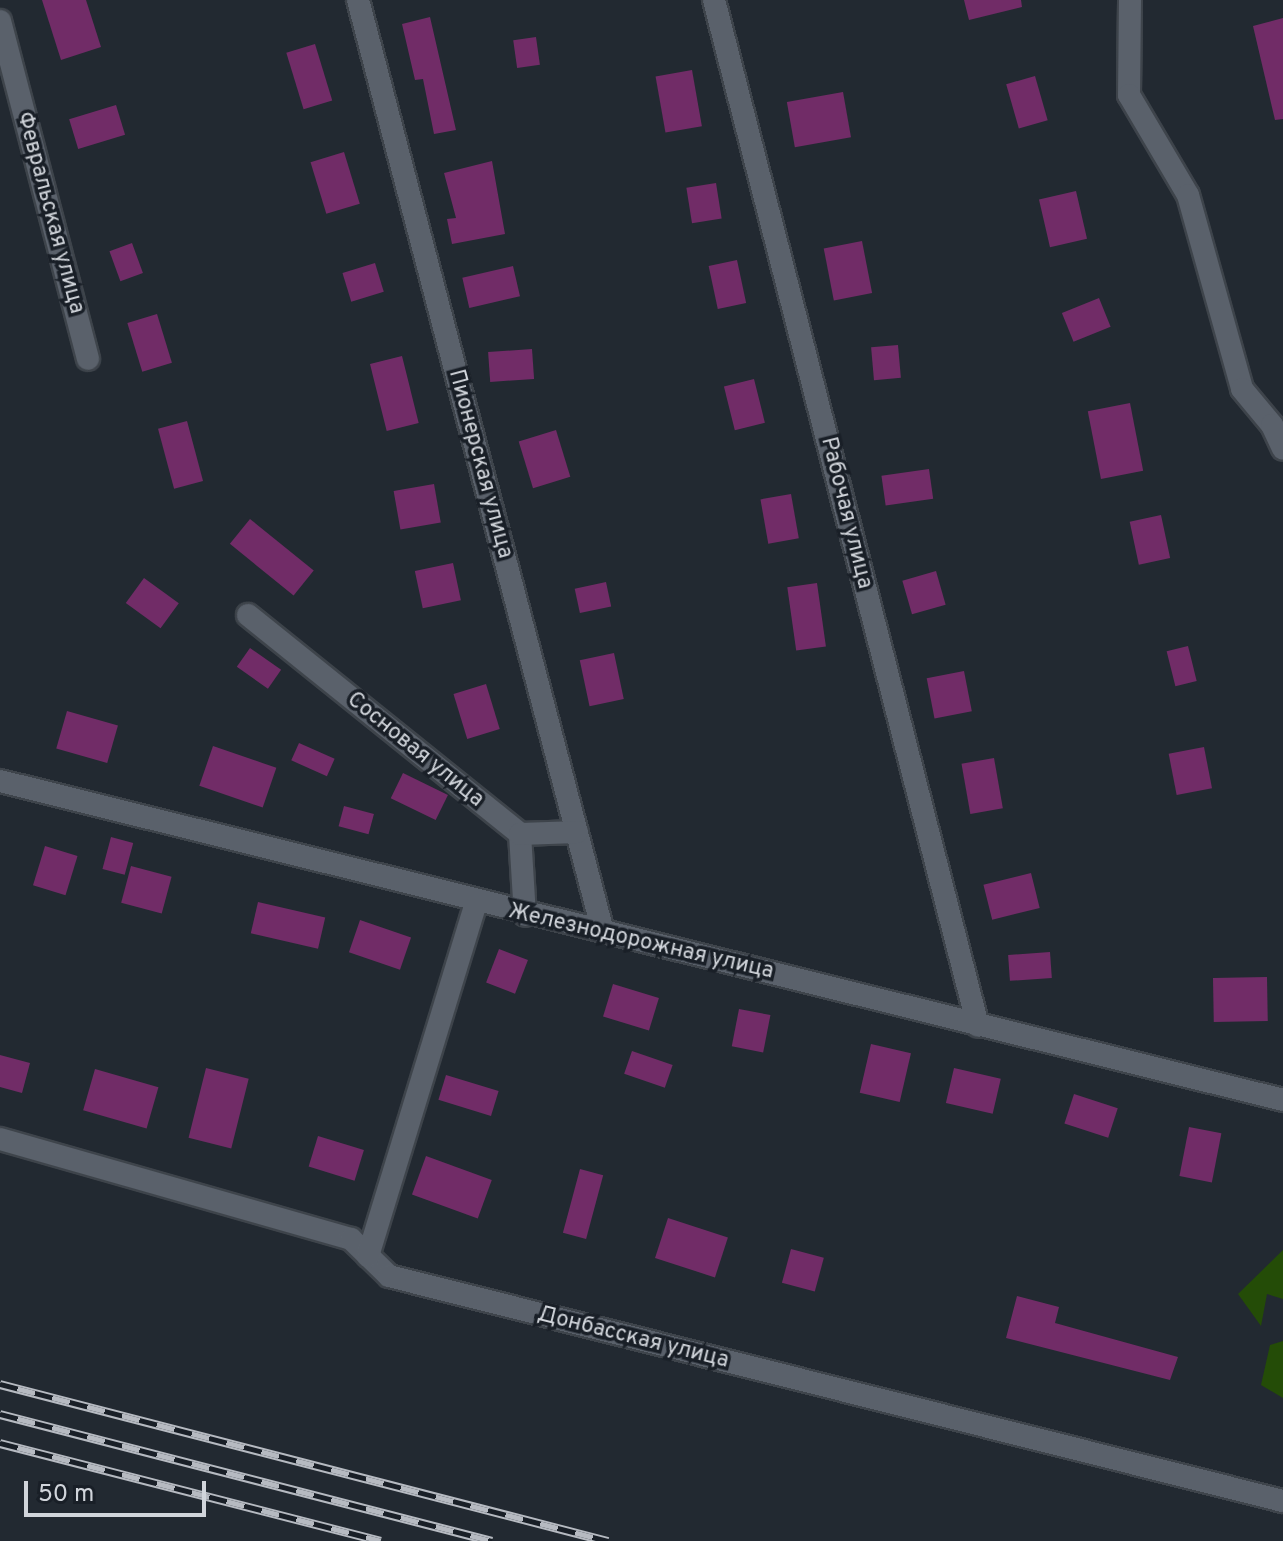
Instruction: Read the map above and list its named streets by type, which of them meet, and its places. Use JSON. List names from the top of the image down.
{
  "streets": {
    "street": [
      "Февральская улица",
      "Пионерская улица",
      "Рабочая улица",
      "Сосновая улица",
      "Железнодорожная улица",
      "Донбасская улица"
    ]
  },
  "crossings": [
    ["Пионерская улица", "Железнодорожная улица"],
    ["Рабочая улица", "Железнодорожная улица"]
  ],
  "scale_bar": "50 m"
}
